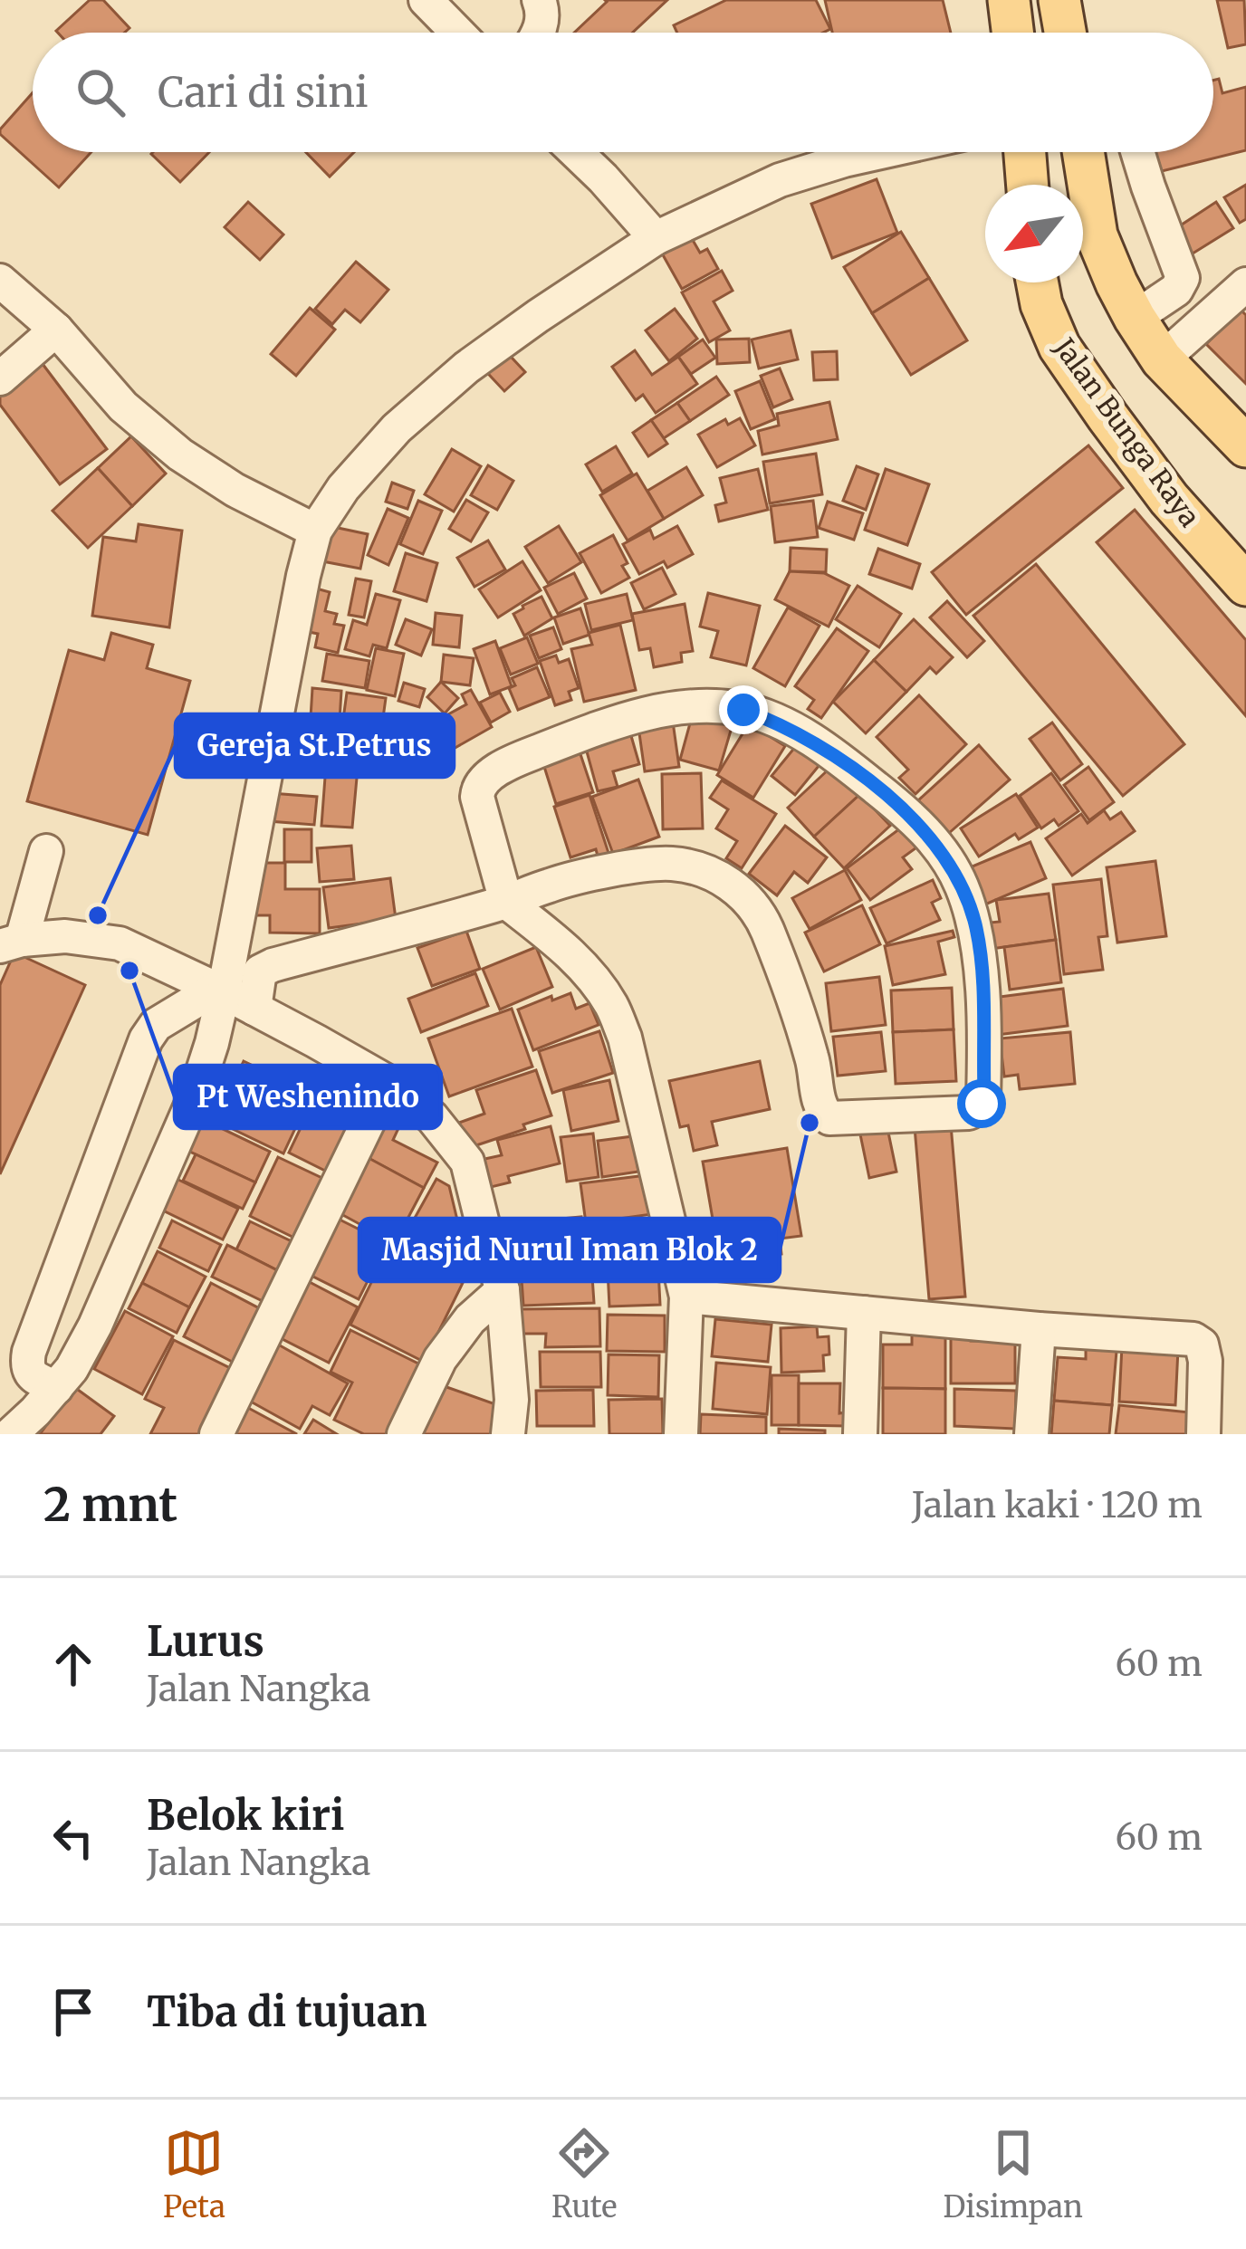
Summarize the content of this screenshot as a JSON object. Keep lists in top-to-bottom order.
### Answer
{
  "streets": {
    "main road": ["Jalan Bunga Raya"]
  },
  "places": ["Gereja St.Petrus", "Pt Weshenindo", "Masjid Nurul Iman Blok 2"],
  "north": "bottom left",
  "page": {
    "search": "Cari di sini",
    "heading": ["2 mnt", "Jalan kaki · 120 m"],
    "list": [
      ["Lurus", "Jalan Nangka", "60 m"],
      ["Belok kiri", "Jalan Nangka", "60 m"],
      "Tiba di tujuan"
    ],
    "nav": ["Peta", "Rute", "Disimpan"]
  }
}
